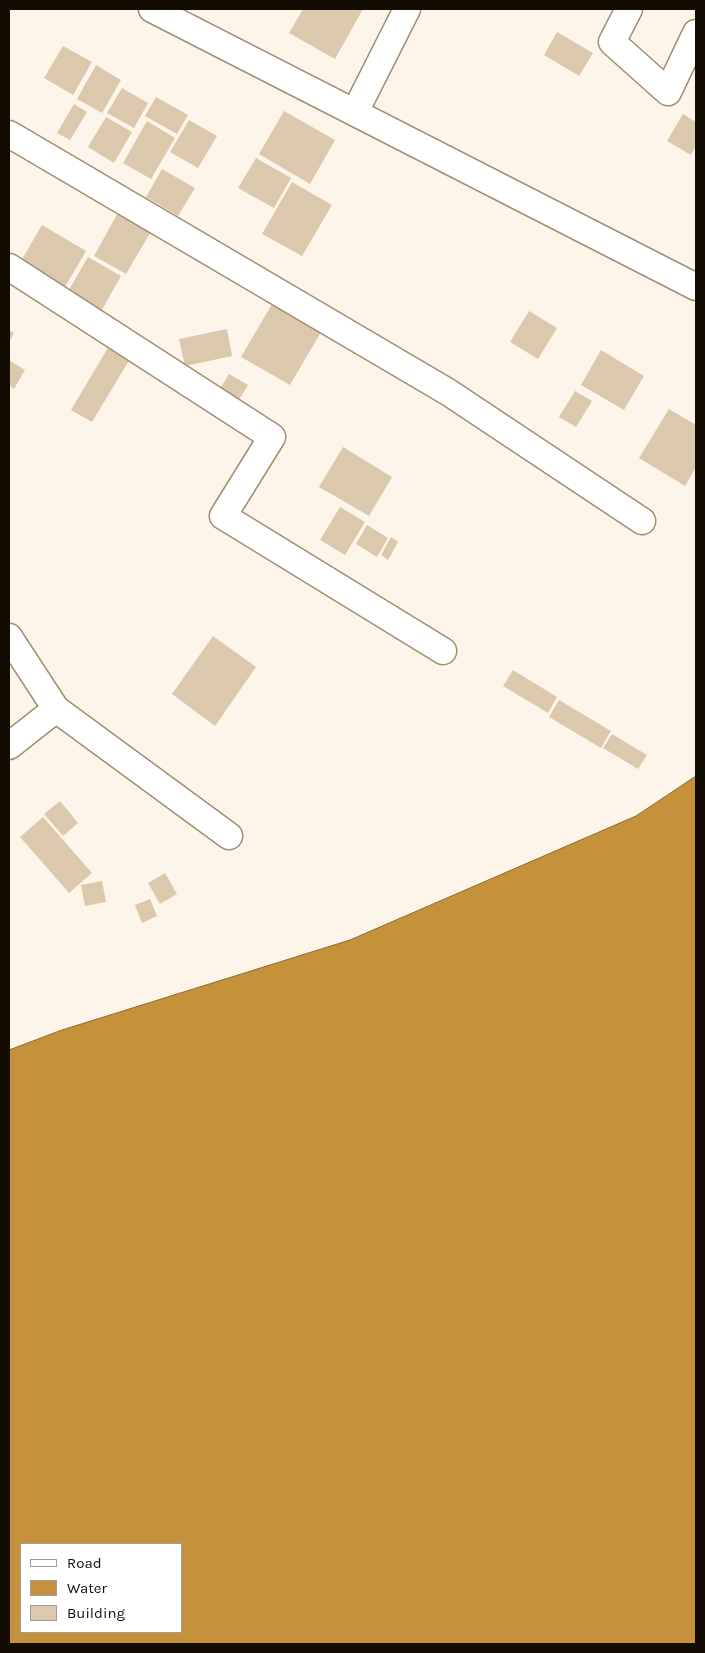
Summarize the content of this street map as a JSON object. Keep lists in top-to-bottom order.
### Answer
{
  "legend": ["Road", "Water", "Building"]
}
